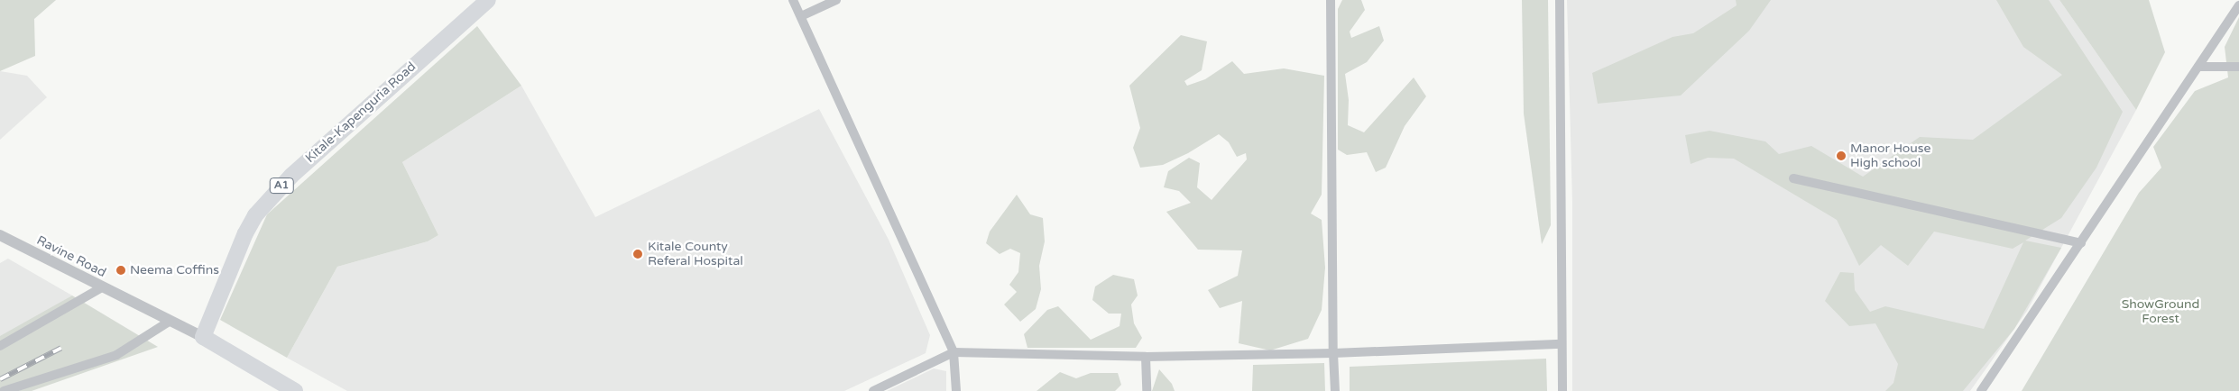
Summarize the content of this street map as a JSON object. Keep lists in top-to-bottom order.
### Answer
{
  "streets": {
    "highway": ["Kitale-Kapenguria Road", "A1"],
    "street": ["Ravine Road"]
  },
  "crossings": [
    ["Kitale-Kapenguria Road", "Ravine Road"]
  ],
  "parks": ["ShowGround Forest"],
  "places": ["Manor House High school", "Kitale County Referal Hospital", "Neema Coffins"]
}
